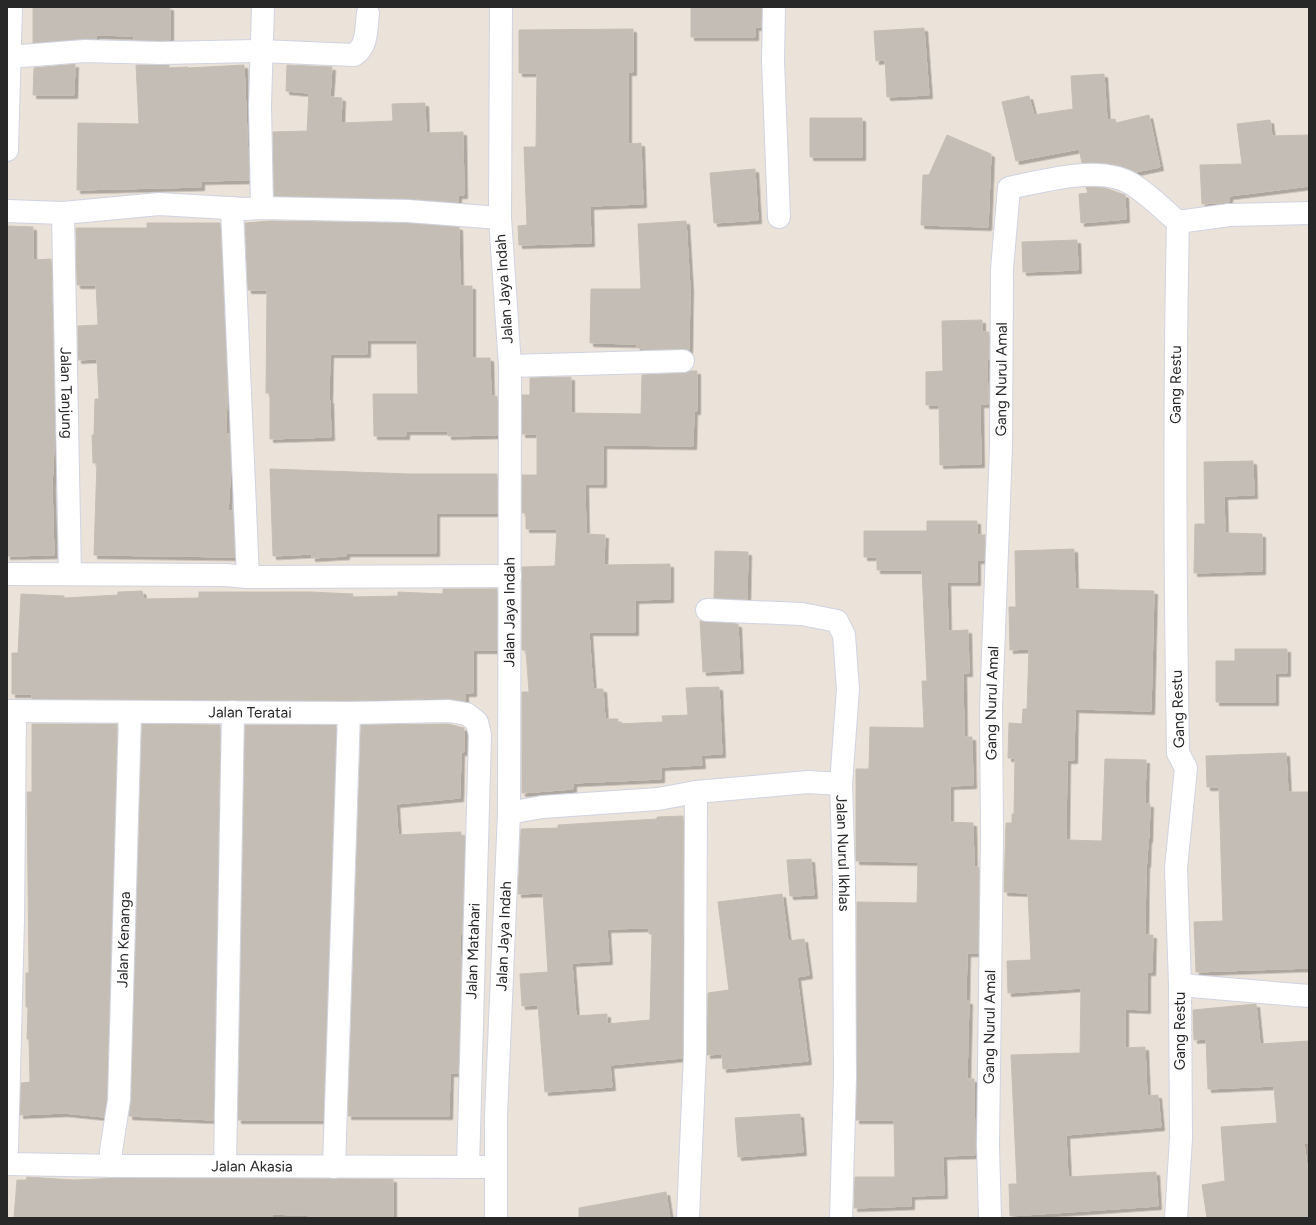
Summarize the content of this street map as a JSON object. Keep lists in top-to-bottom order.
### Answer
{
  "streets": {
    "street": [
      "Jalan Jaya Indah",
      "Gang Nurul Amal",
      "Gang Restu",
      "Jalan Tanjung",
      "Jalan Teratai",
      "Jalan Nurul Ikhlas",
      "Jalan Kenanga",
      "Jalan Matahari",
      "Jalan Akasia"
    ]
  },
  "crossings": [
    ["Jalan Jaya Indah", "Jalan Akasia"],
    ["Gang Nurul Amal", "Gang Restu"],
    ["Jalan Teratai", "Jalan Kenanga"],
    ["Jalan Teratai", "Jalan Matahari"],
    ["Jalan Kenanga", "Jalan Akasia"],
    ["Jalan Matahari", "Jalan Akasia"]
  ]
}
